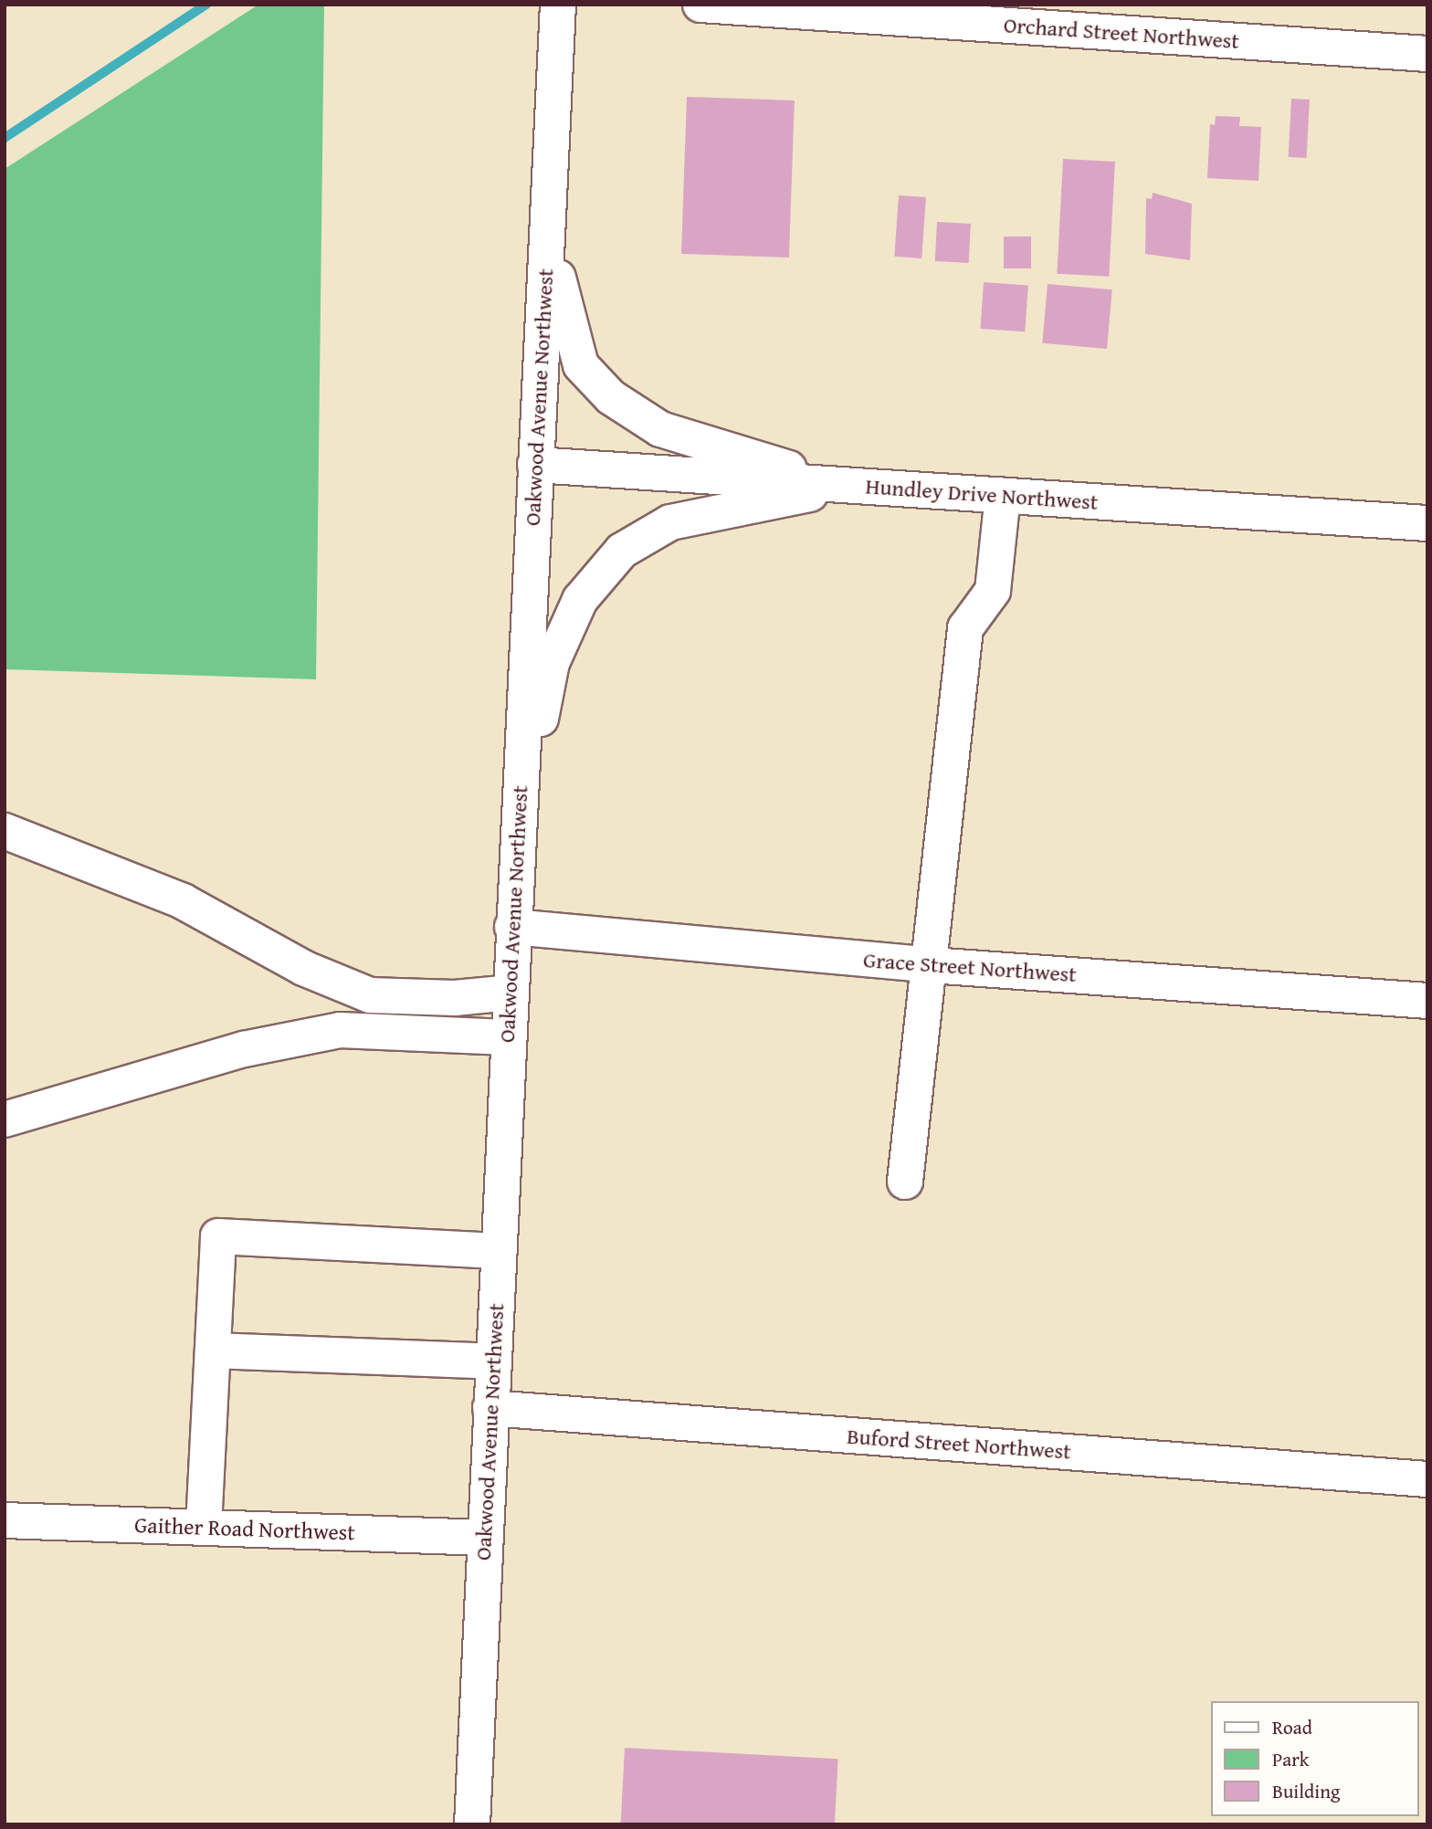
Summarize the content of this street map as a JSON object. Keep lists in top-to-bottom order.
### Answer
{
  "streets": {
    "street": [
      "Orchard Street Northwest",
      "Oakwood Avenue Northwest",
      "Hundley Drive Northwest",
      "Grace Street Northwest",
      "Buford Street Northwest",
      "Gaither Road Northwest"
    ]
  },
  "crossings": [
    ["Oakwood Avenue Northwest", "Hundley Drive Northwest"],
    ["Oakwood Avenue Northwest", "Grace Street Northwest"],
    ["Oakwood Avenue Northwest", "Buford Street Northwest"],
    ["Oakwood Avenue Northwest", "Gaither Road Northwest"]
  ],
  "legend": ["Road", "Park", "Building"]
}
